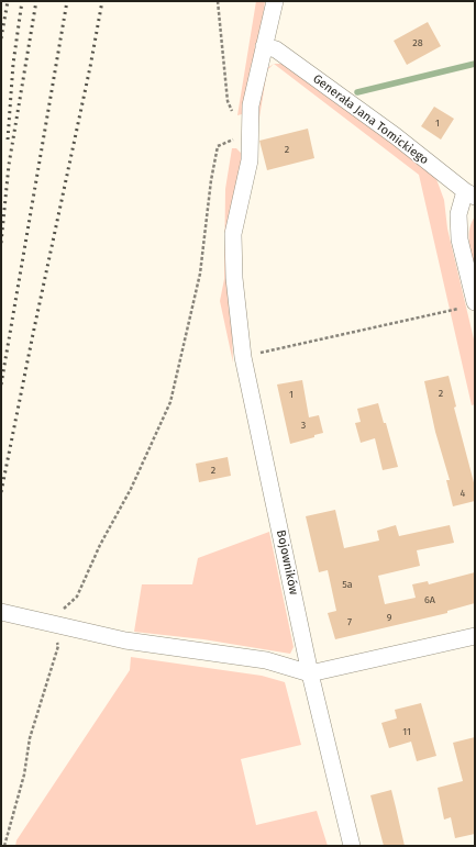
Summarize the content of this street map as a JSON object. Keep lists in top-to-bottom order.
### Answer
{
  "streets": {
    "street": ["Generała Jana Tomickiego", "Bojowników"]
  },
  "crossings": [
    ["Generała Jana Tomickiego", "Bojowników"]
  ],
  "house_numbers": [
    "28",
    "1",
    "2",
    "2",
    "1",
    "3",
    "2",
    "4",
    "5a",
    "6A",
    "9",
    "7",
    "11"
  ]
}
